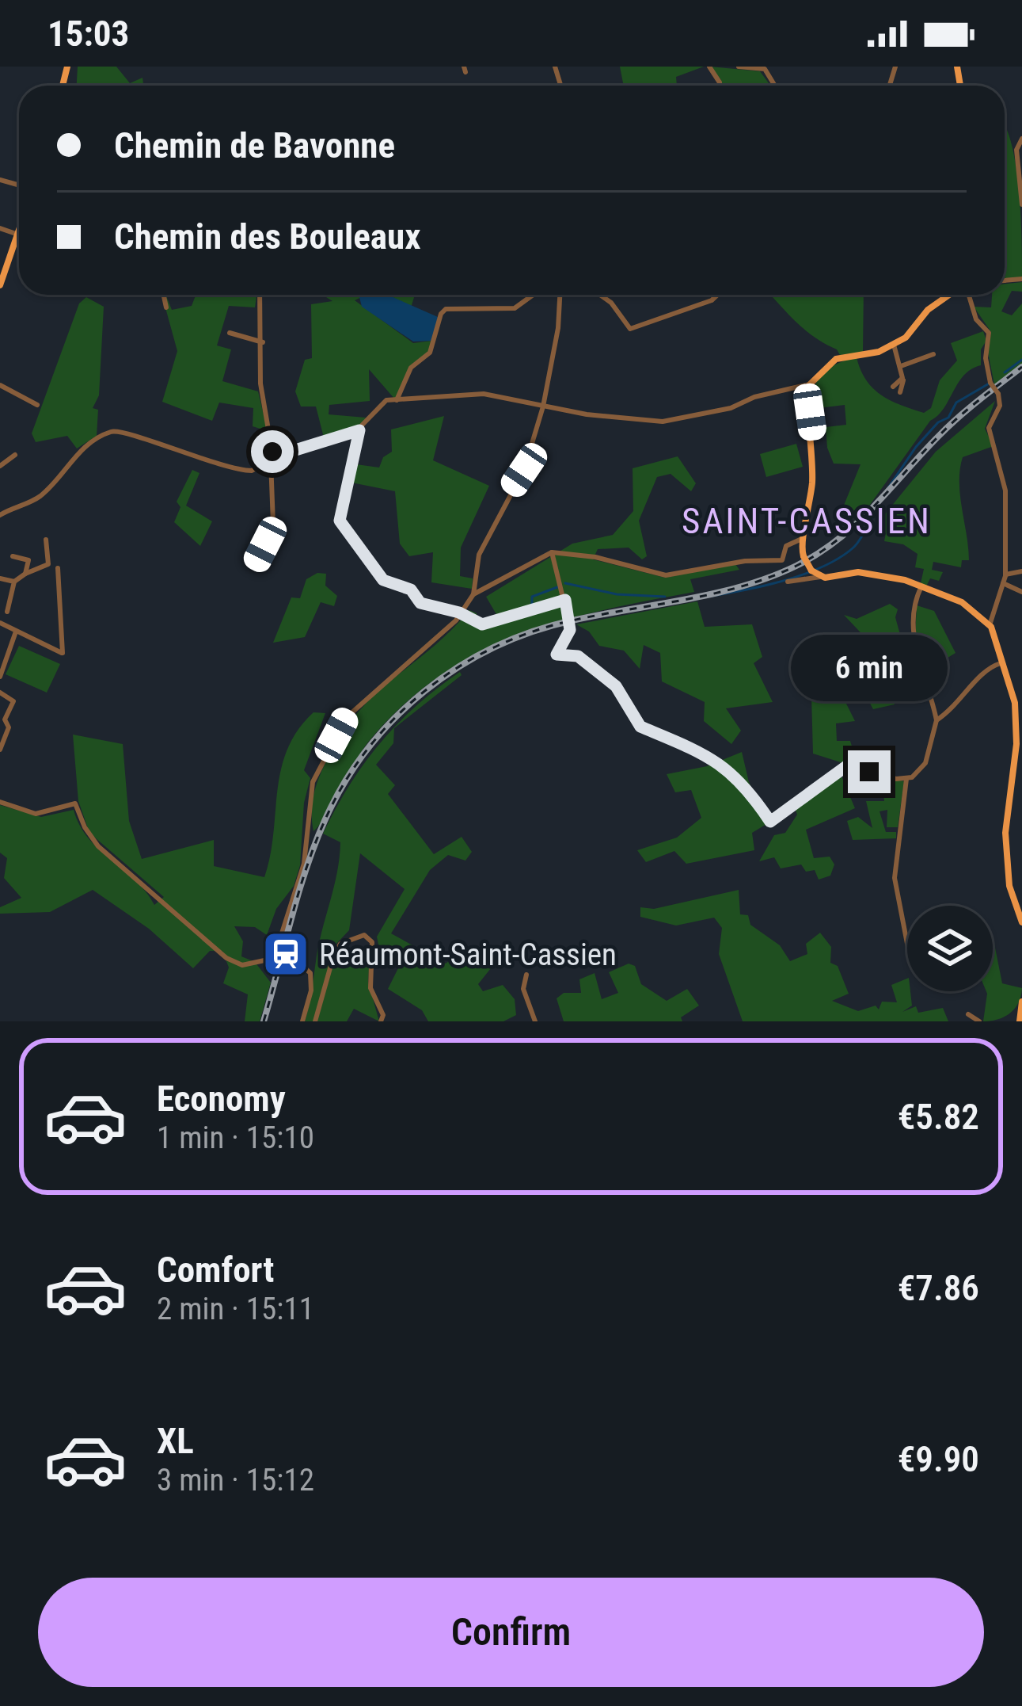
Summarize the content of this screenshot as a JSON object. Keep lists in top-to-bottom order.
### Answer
{
  "districts": ["SAINT-CASSIEN"],
  "places": {
    "station": ["Réaumont-Saint-Cassien"]
  },
  "page": {
    "status": "15:03",
    "banner": ["Chemin de Bavonne", "Chemin des Bouleaux"],
    "bubble": "6 min",
    "list": [
      {
        "name": "Economy",
        "note": "1 min · 15:10",
        "value": "€5.82"
      },
      {
        "name": "Comfort",
        "note": "2 min · 15:11",
        "value": "€7.86"
      },
      {
        "name": "XL",
        "note": "3 min · 15:12",
        "value": "€9.90"
      }
    ],
    "buttons": "Confirm"
  }
}
